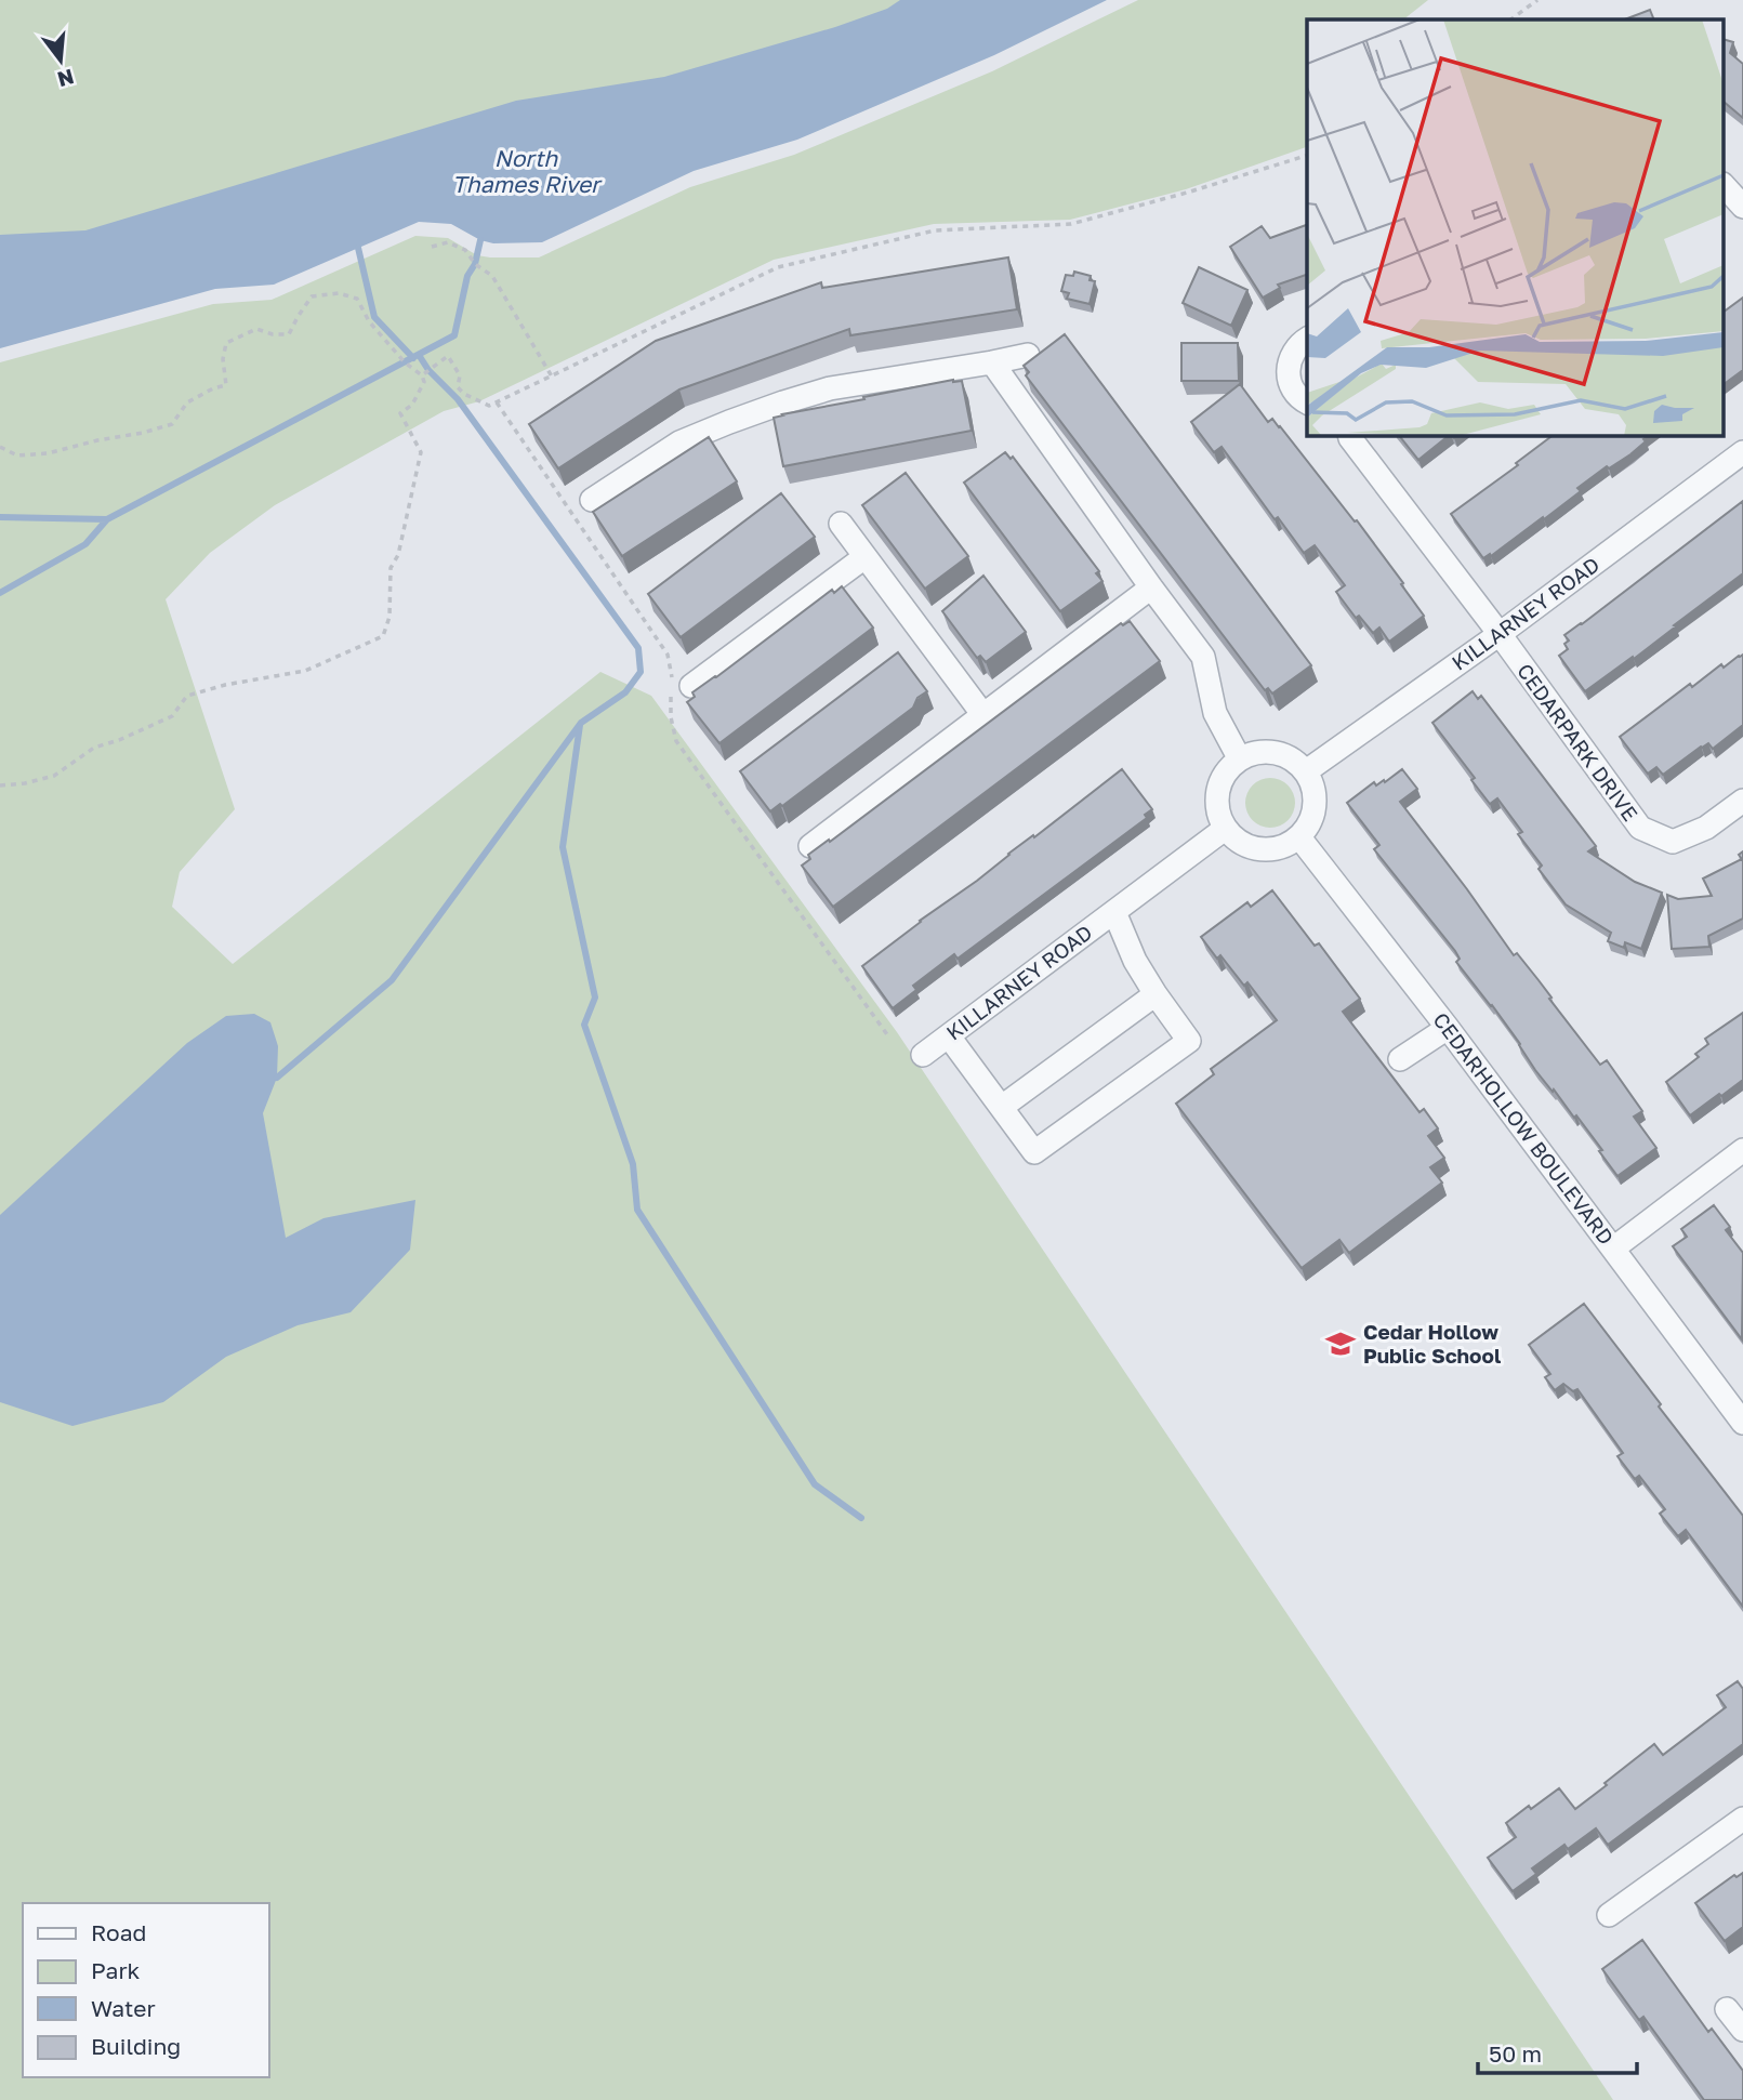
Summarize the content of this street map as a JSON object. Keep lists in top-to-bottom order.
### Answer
{
  "streets": {
    "street": ["KILLARNEY ROAD", "CEDARPARK DRIVE", "CEDARHOLLOW BOULEVARD"]
  },
  "crossings": [
    ["KILLARNEY ROAD", "CEDARPARK DRIVE"],
    ["KILLARNEY ROAD", "CEDARHOLLOW BOULEVARD"]
  ],
  "water": ["North Thames River"],
  "places": {
    "school or university": ["Cedar Hollow Public School"]
  },
  "legend": [
    "Road",
    "Park",
    "Water",
    "Building"
  ],
  "scale_bar": "50 m",
  "north": "bottom"
}
